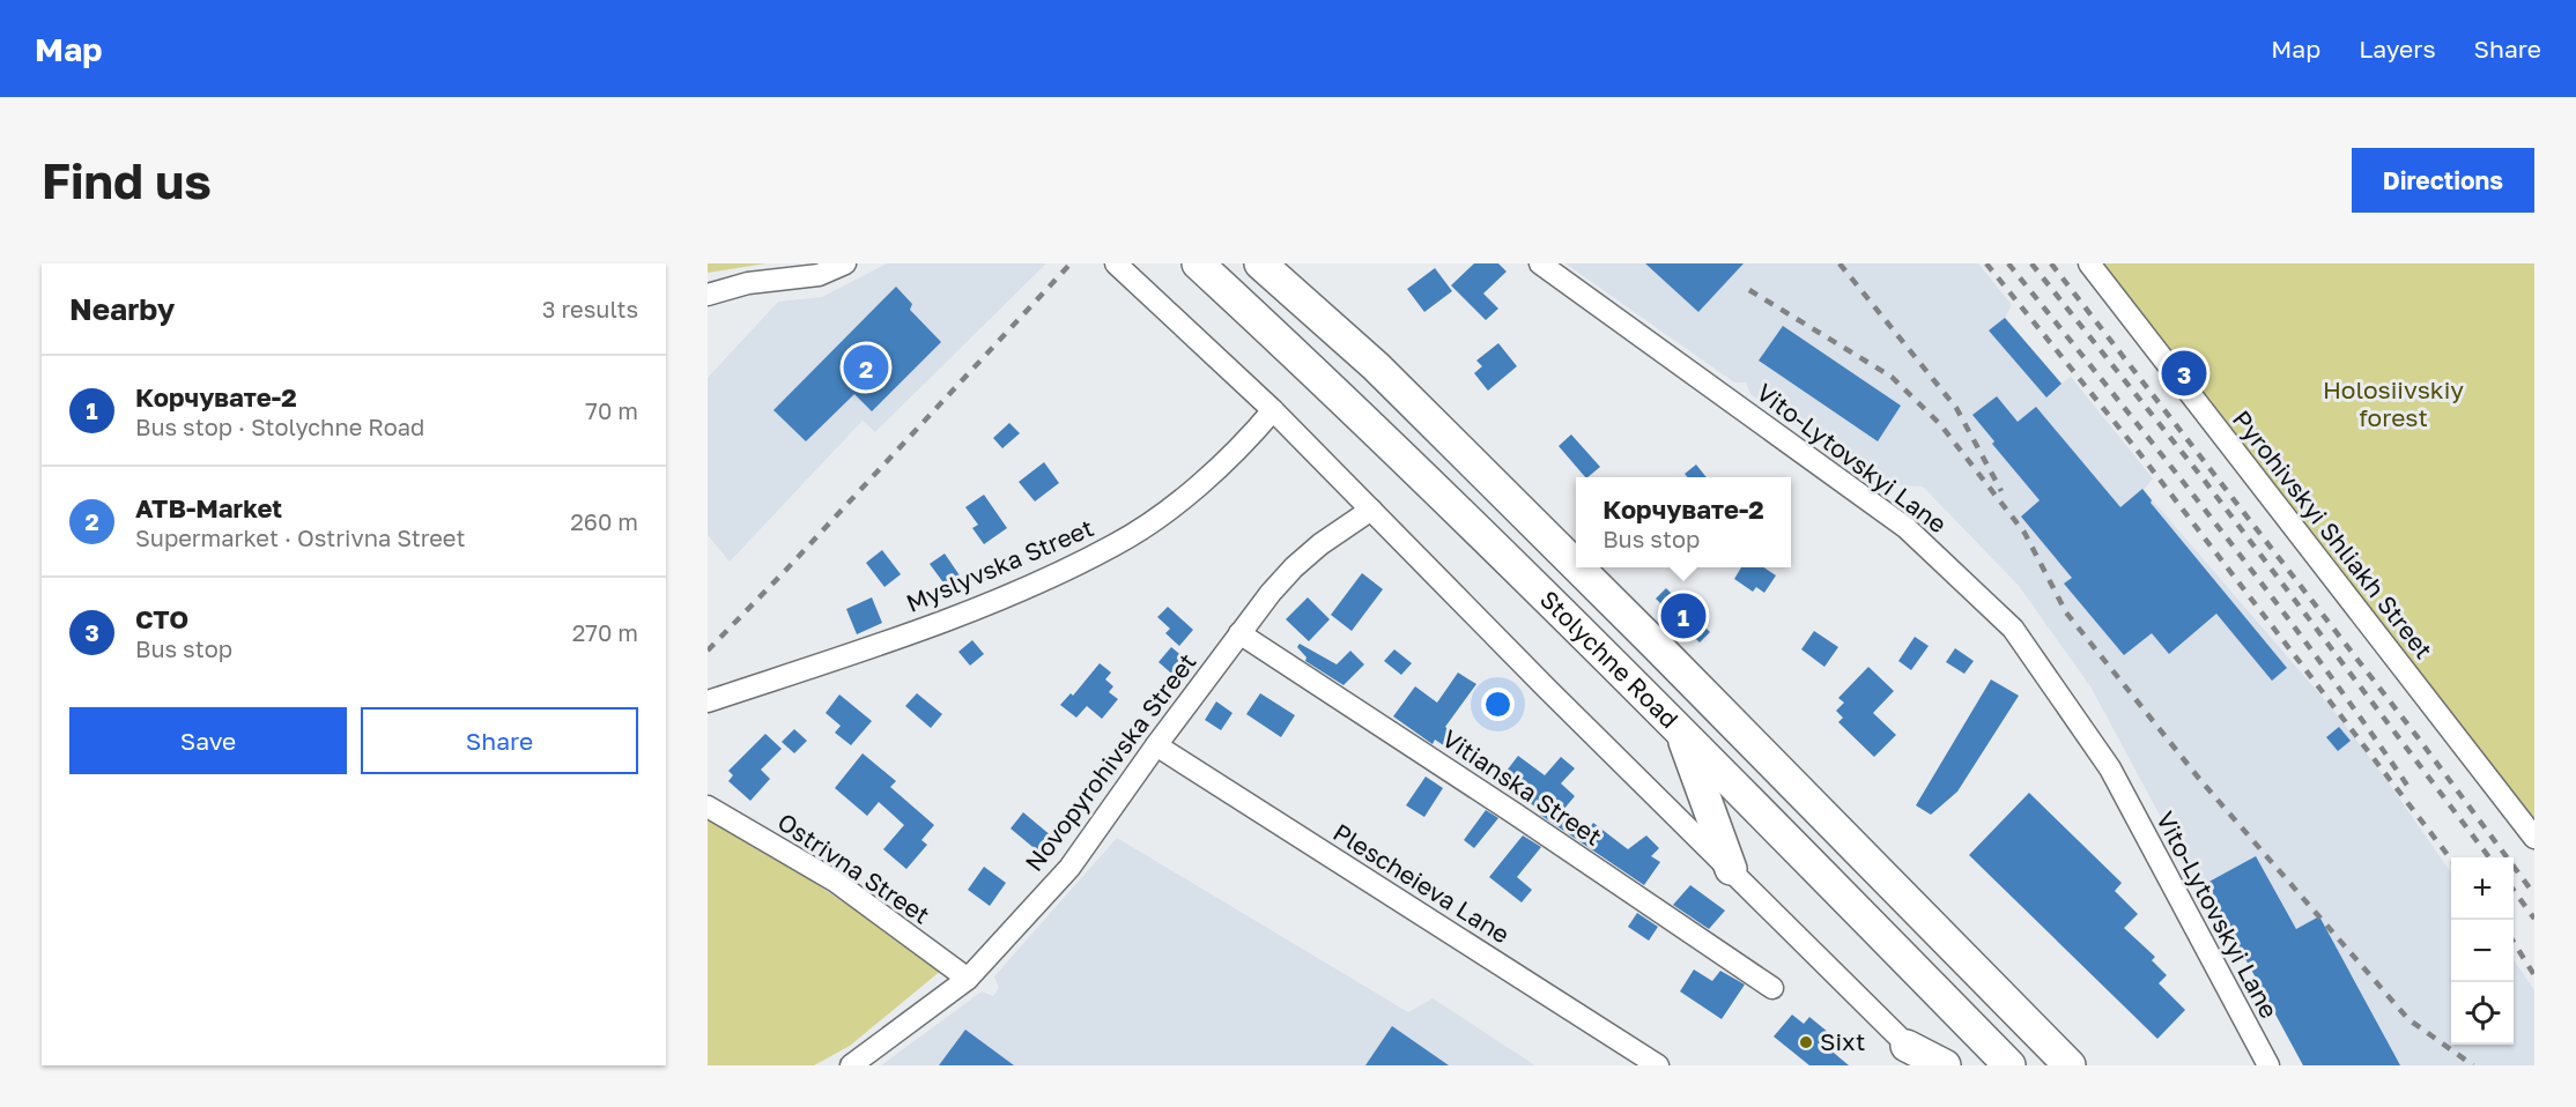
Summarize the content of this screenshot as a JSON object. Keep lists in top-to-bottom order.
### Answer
{
  "streets": {
    "highway": ["Stolychne Road"],
    "street": [
      "Vito-Lytovskyi Lane",
      "Pyrohivskyi Shliakh Street",
      "Myslyvska Street",
      "Novopyrohivska Street",
      "Vitianska Street",
      "Ostrivna Street",
      "Plescheieva Lane"
    ]
  },
  "crossings": [
    ["Novopyrohivska Street", "Vitianska Street"],
    ["Novopyrohivska Street", "Ostrivna Street"],
    ["Novopyrohivska Street", "Plescheieva Lane"]
  ],
  "parks": ["Holosiivskiy forest"],
  "places": ["Sixt"],
  "page": {
    "header": "Map",
    "nav": ["Map", "Layers", "Share"],
    "buttons": [
      "Directions",
      ["Save", "Share"]
    ],
    "title": "Find us",
    "heading": ["Nearby", "3 results"],
    "pins": ["2", "3", "1"],
    "list": [
      {
        "mark": "1",
        "name": "Корчувате-2",
        "note": "Bus stop · Stolychne Road",
        "value": "70 m"
      },
      {
        "mark": "2",
        "name": "ATB-Market",
        "note": "Supermarket · Ostrivna Street",
        "value": "260 m"
      },
      {
        "mark": "3",
        "name": "СТО",
        "note": "Bus stop",
        "value": "270 m"
      }
    ],
    "popup": ["Корчувате-2", "Bus stop"],
    "map_buttons": ["+", "−"]
  }
}
